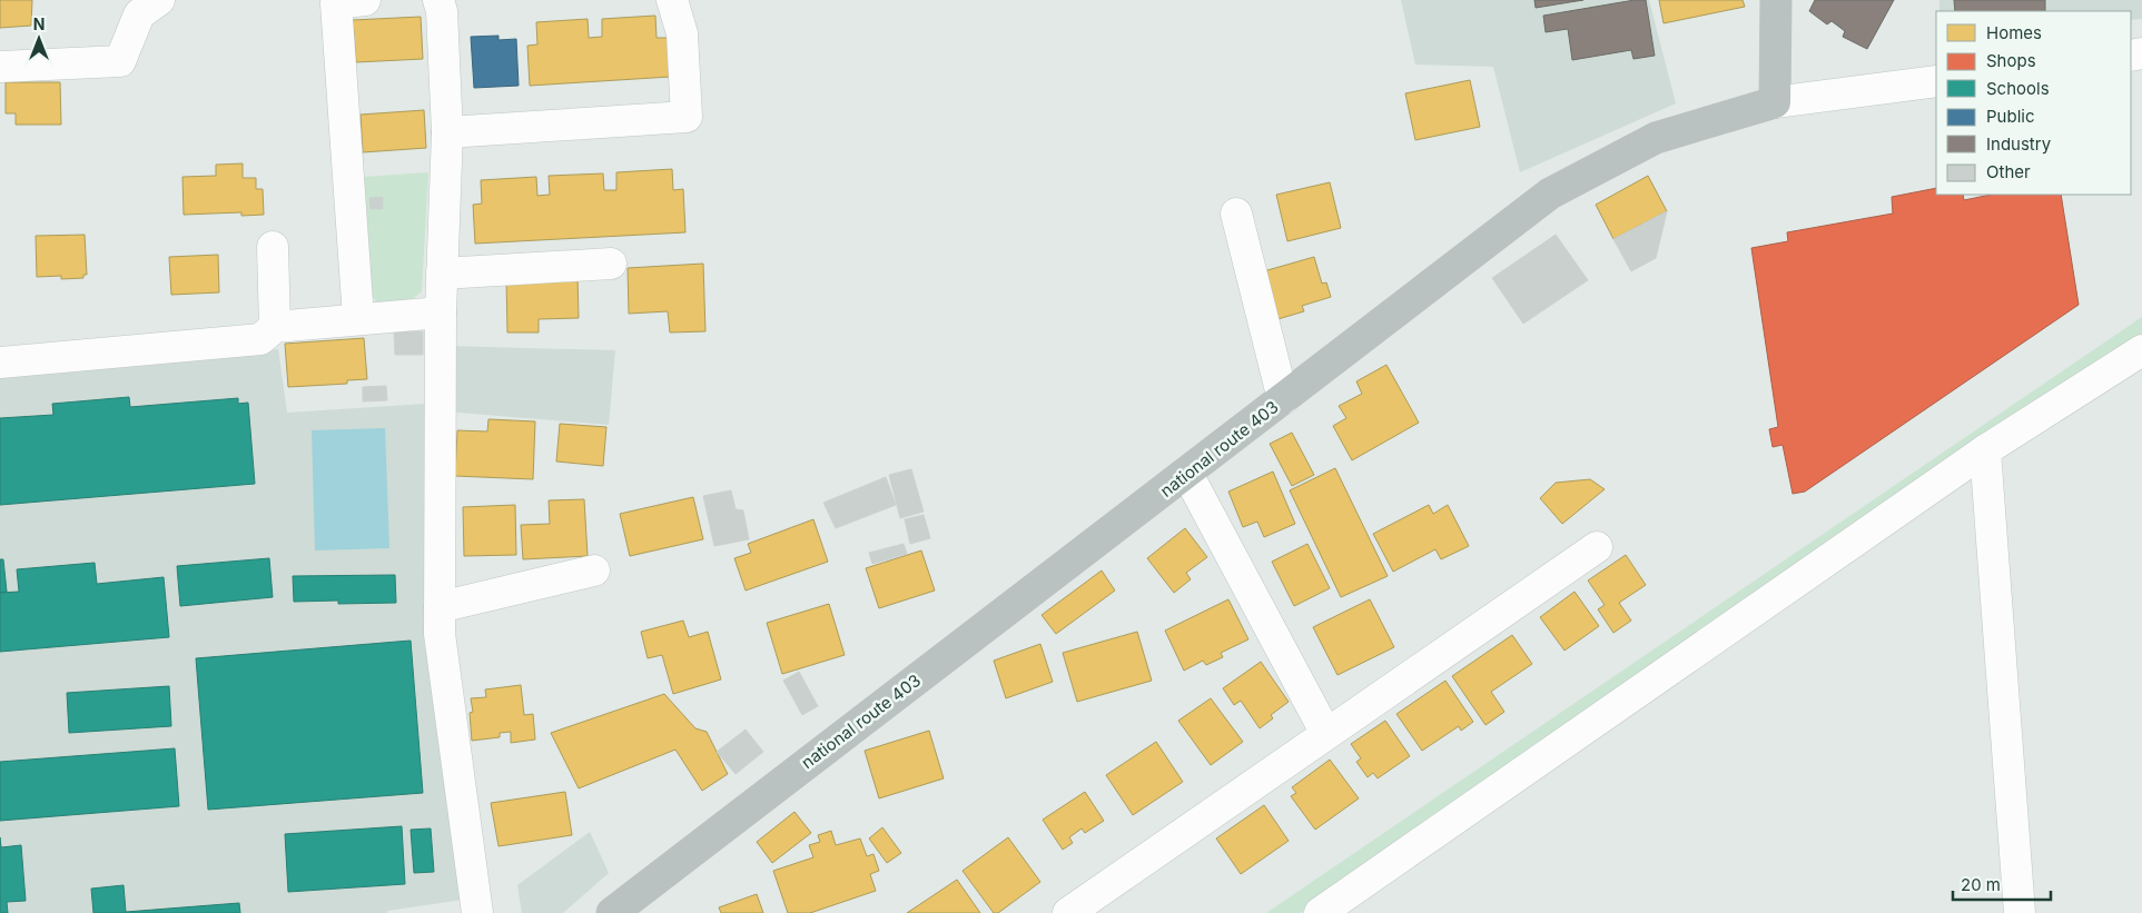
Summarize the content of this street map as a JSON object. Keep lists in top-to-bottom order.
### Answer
{
  "streets": {
    "highway": ["national route 403"]
  },
  "legend": [
    "Homes",
    "Shops",
    "Schools",
    "Public",
    "Industry",
    "Other"
  ],
  "scale_bar": "20 m",
  "north": "top"
}
